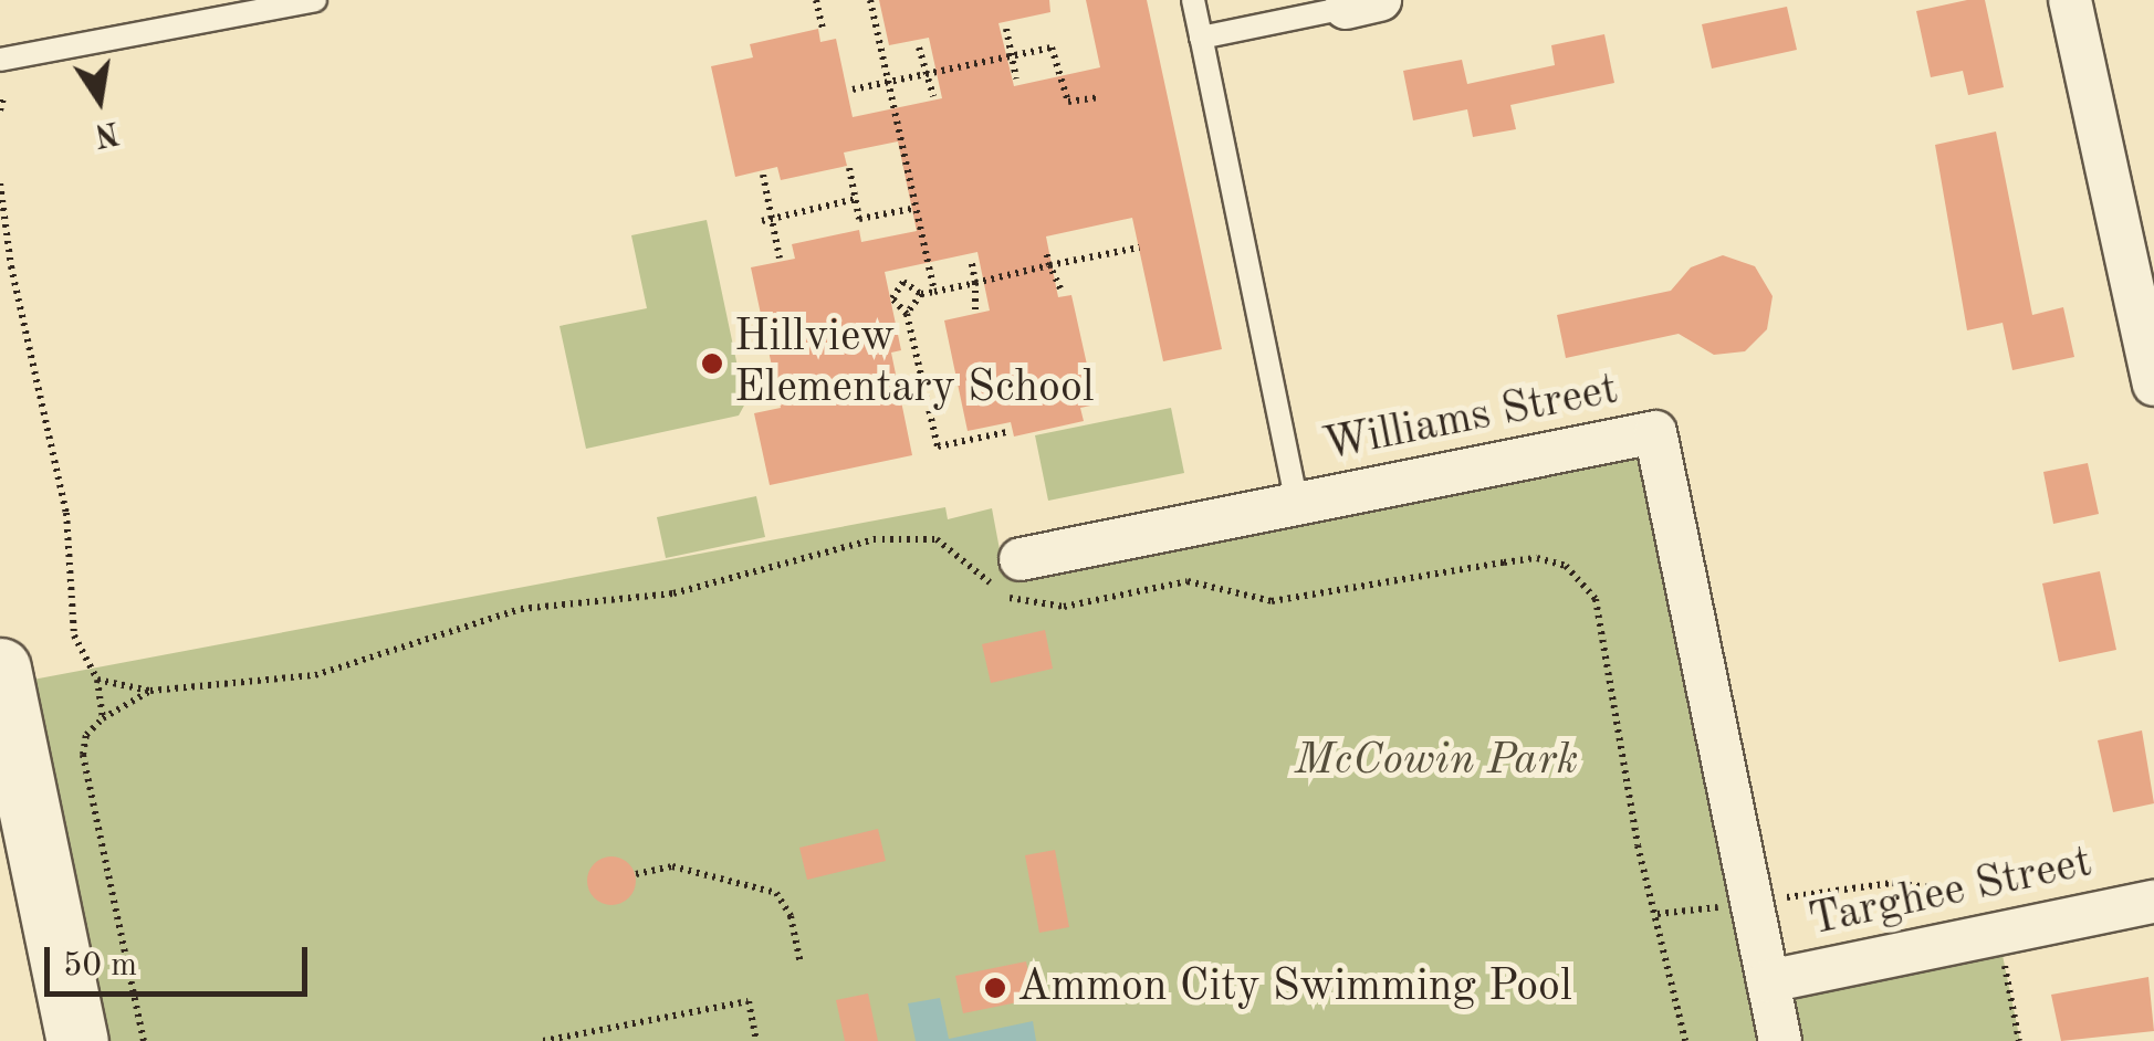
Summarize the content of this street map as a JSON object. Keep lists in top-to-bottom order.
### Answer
{
  "streets": {
    "street": ["Williams Street", "Targhee Street"]
  },
  "crossings": [
    ["Williams Street", "Targhee Street"]
  ],
  "parks": ["McCowin Park"],
  "places": ["Hillview Elementary School", "Ammon City Swimming Pool"],
  "scale_bar": "50 m",
  "north": "bottom"
}
